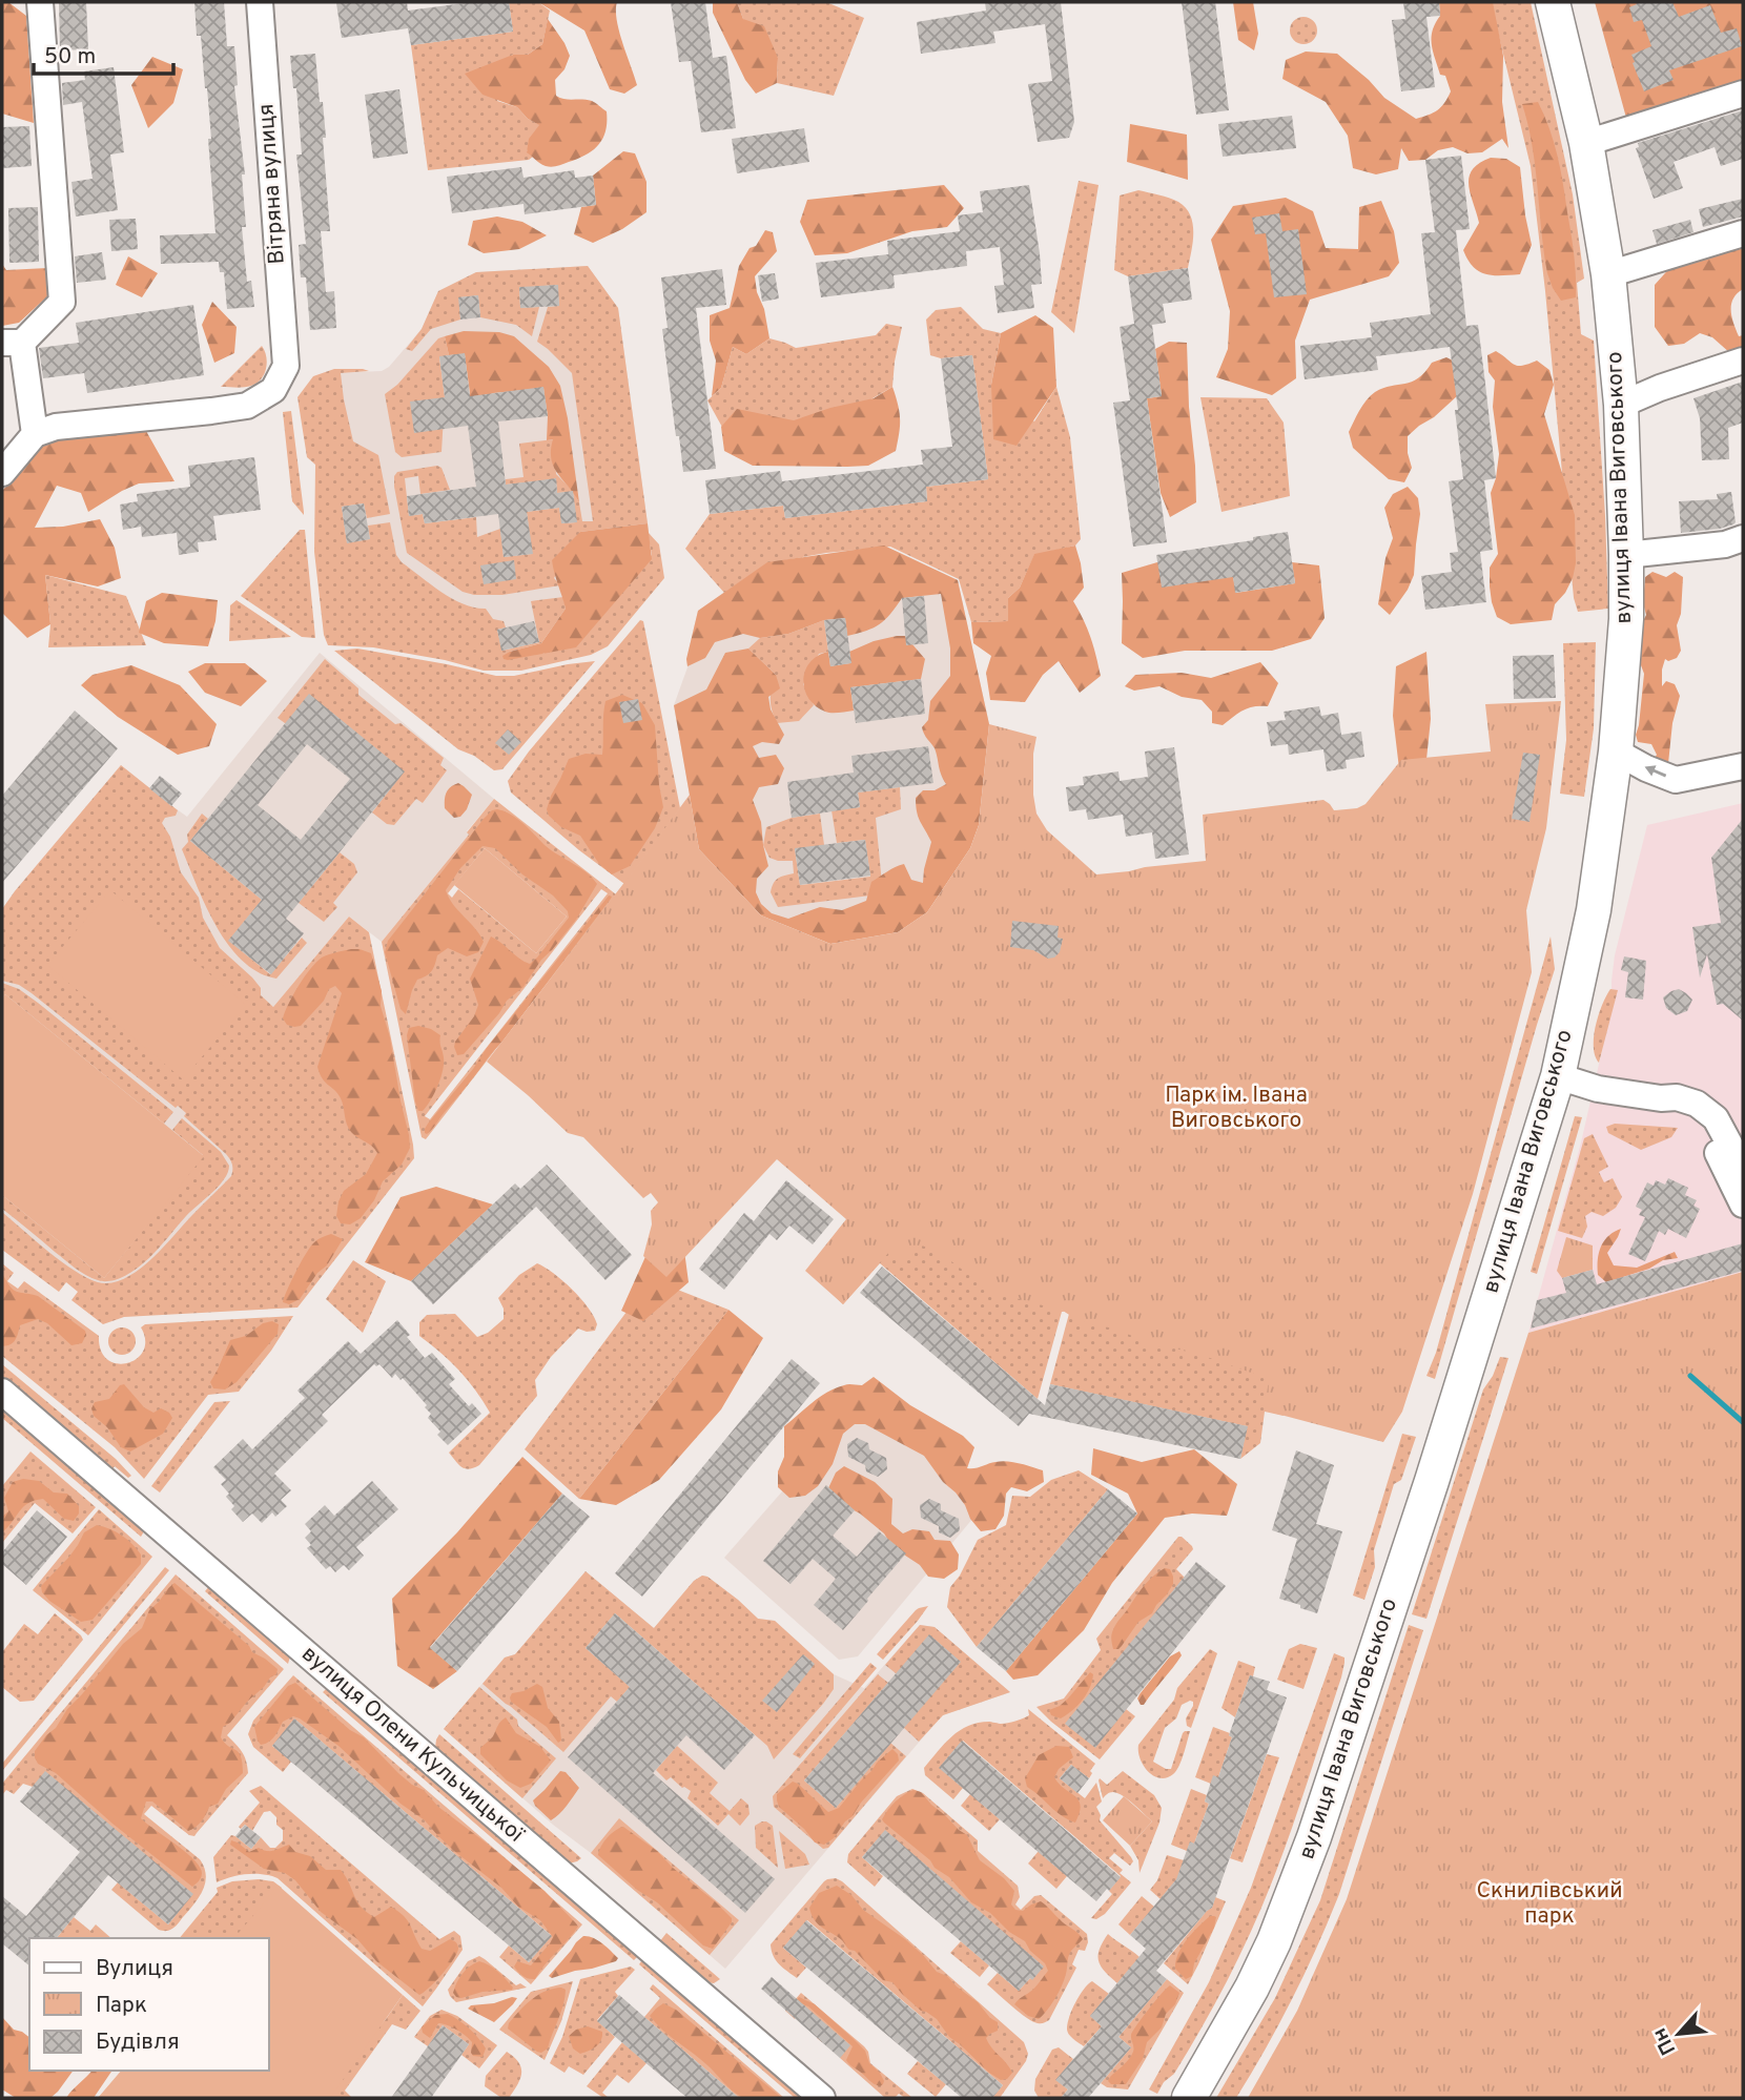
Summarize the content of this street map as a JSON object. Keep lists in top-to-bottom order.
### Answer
{
  "streets": {
    "main road": ["вулиця Івана Виговського"],
    "street": ["Вітряна вулиця", "вулиця Олени Кульчицької"]
  },
  "parks": ["Парк ім. Івана Виговського", "Скнилівський парк"],
  "legend": ["Вулиця", "Парк", "Будівля"],
  "scale_bar": "50 m",
  "north": "bottom left"
}
